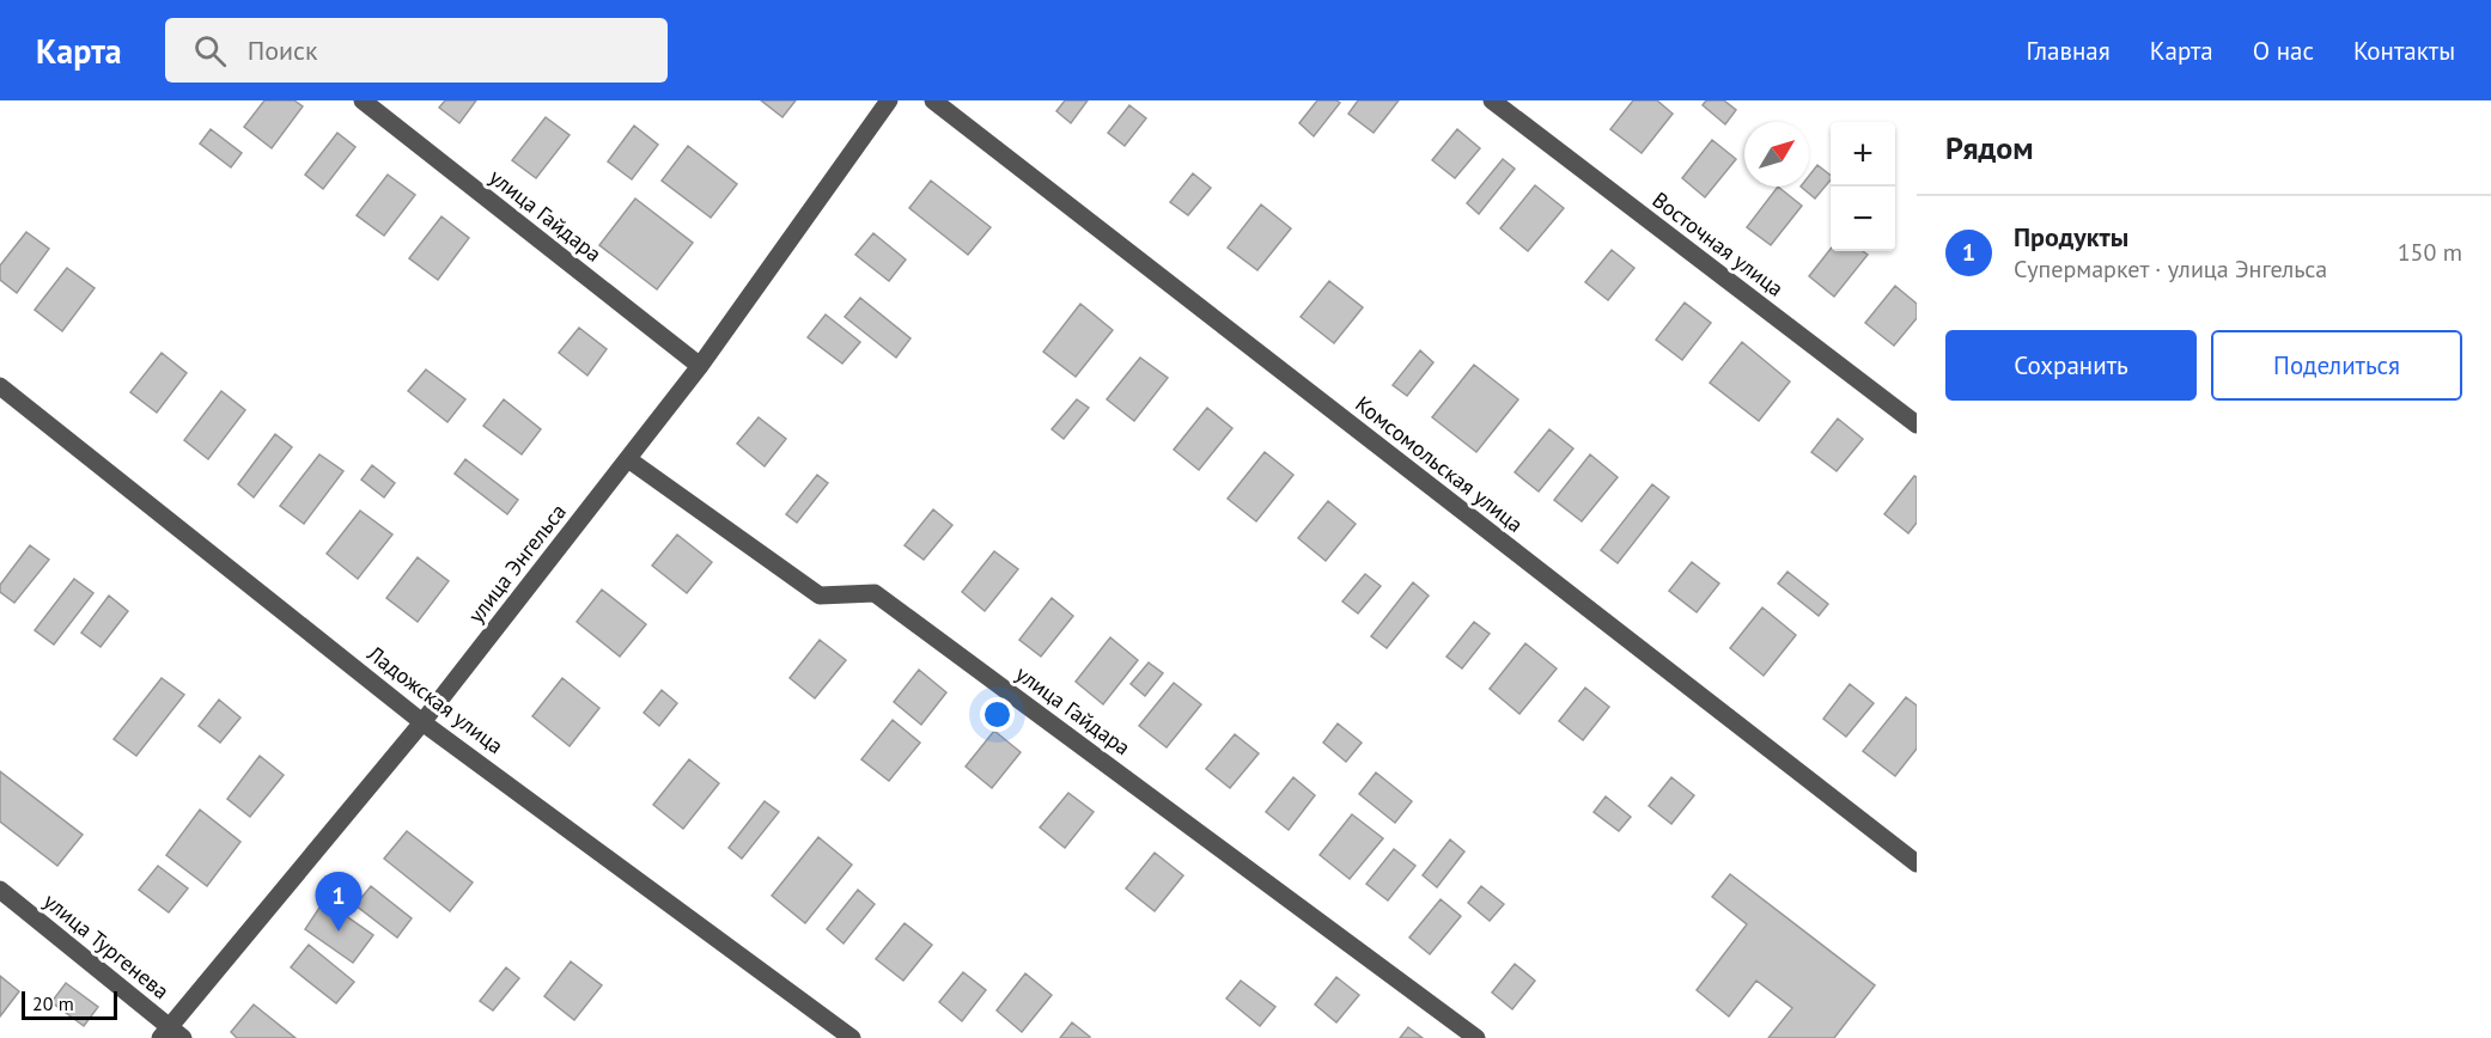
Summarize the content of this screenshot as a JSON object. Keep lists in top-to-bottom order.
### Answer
{
  "streets": {
    "street": [
      "улица Гайдара",
      "Восточная улица",
      "Комсомольская улица",
      "улица Энгельса",
      "Ладожская улица",
      "улица Тургенева"
    ]
  },
  "crossings": [
    ["улица Гайдара", "улица Энгельса"],
    ["улица Энгельса", "Ладожская улица"],
    ["улица Энгельса", "улица Тургенева"]
  ],
  "scale_bar": "20 m",
  "north": "top right",
  "page": {
    "header": "Карта",
    "search": "Поиск",
    "nav": [
      "Главная",
      "Карта",
      "О нас",
      "Контакты"
    ],
    "heading": "Рядом",
    "map_buttons": ["+", "−"],
    "list": [
      {
        "mark": "1",
        "name": "Продукты",
        "note": "Супермаркет · улица Энгельса",
        "value": "150 m"
      }
    ],
    "buttons": ["Сохранить", "Поделиться"],
    "pins": "1",
    "scale": "20 m"
  }
}
